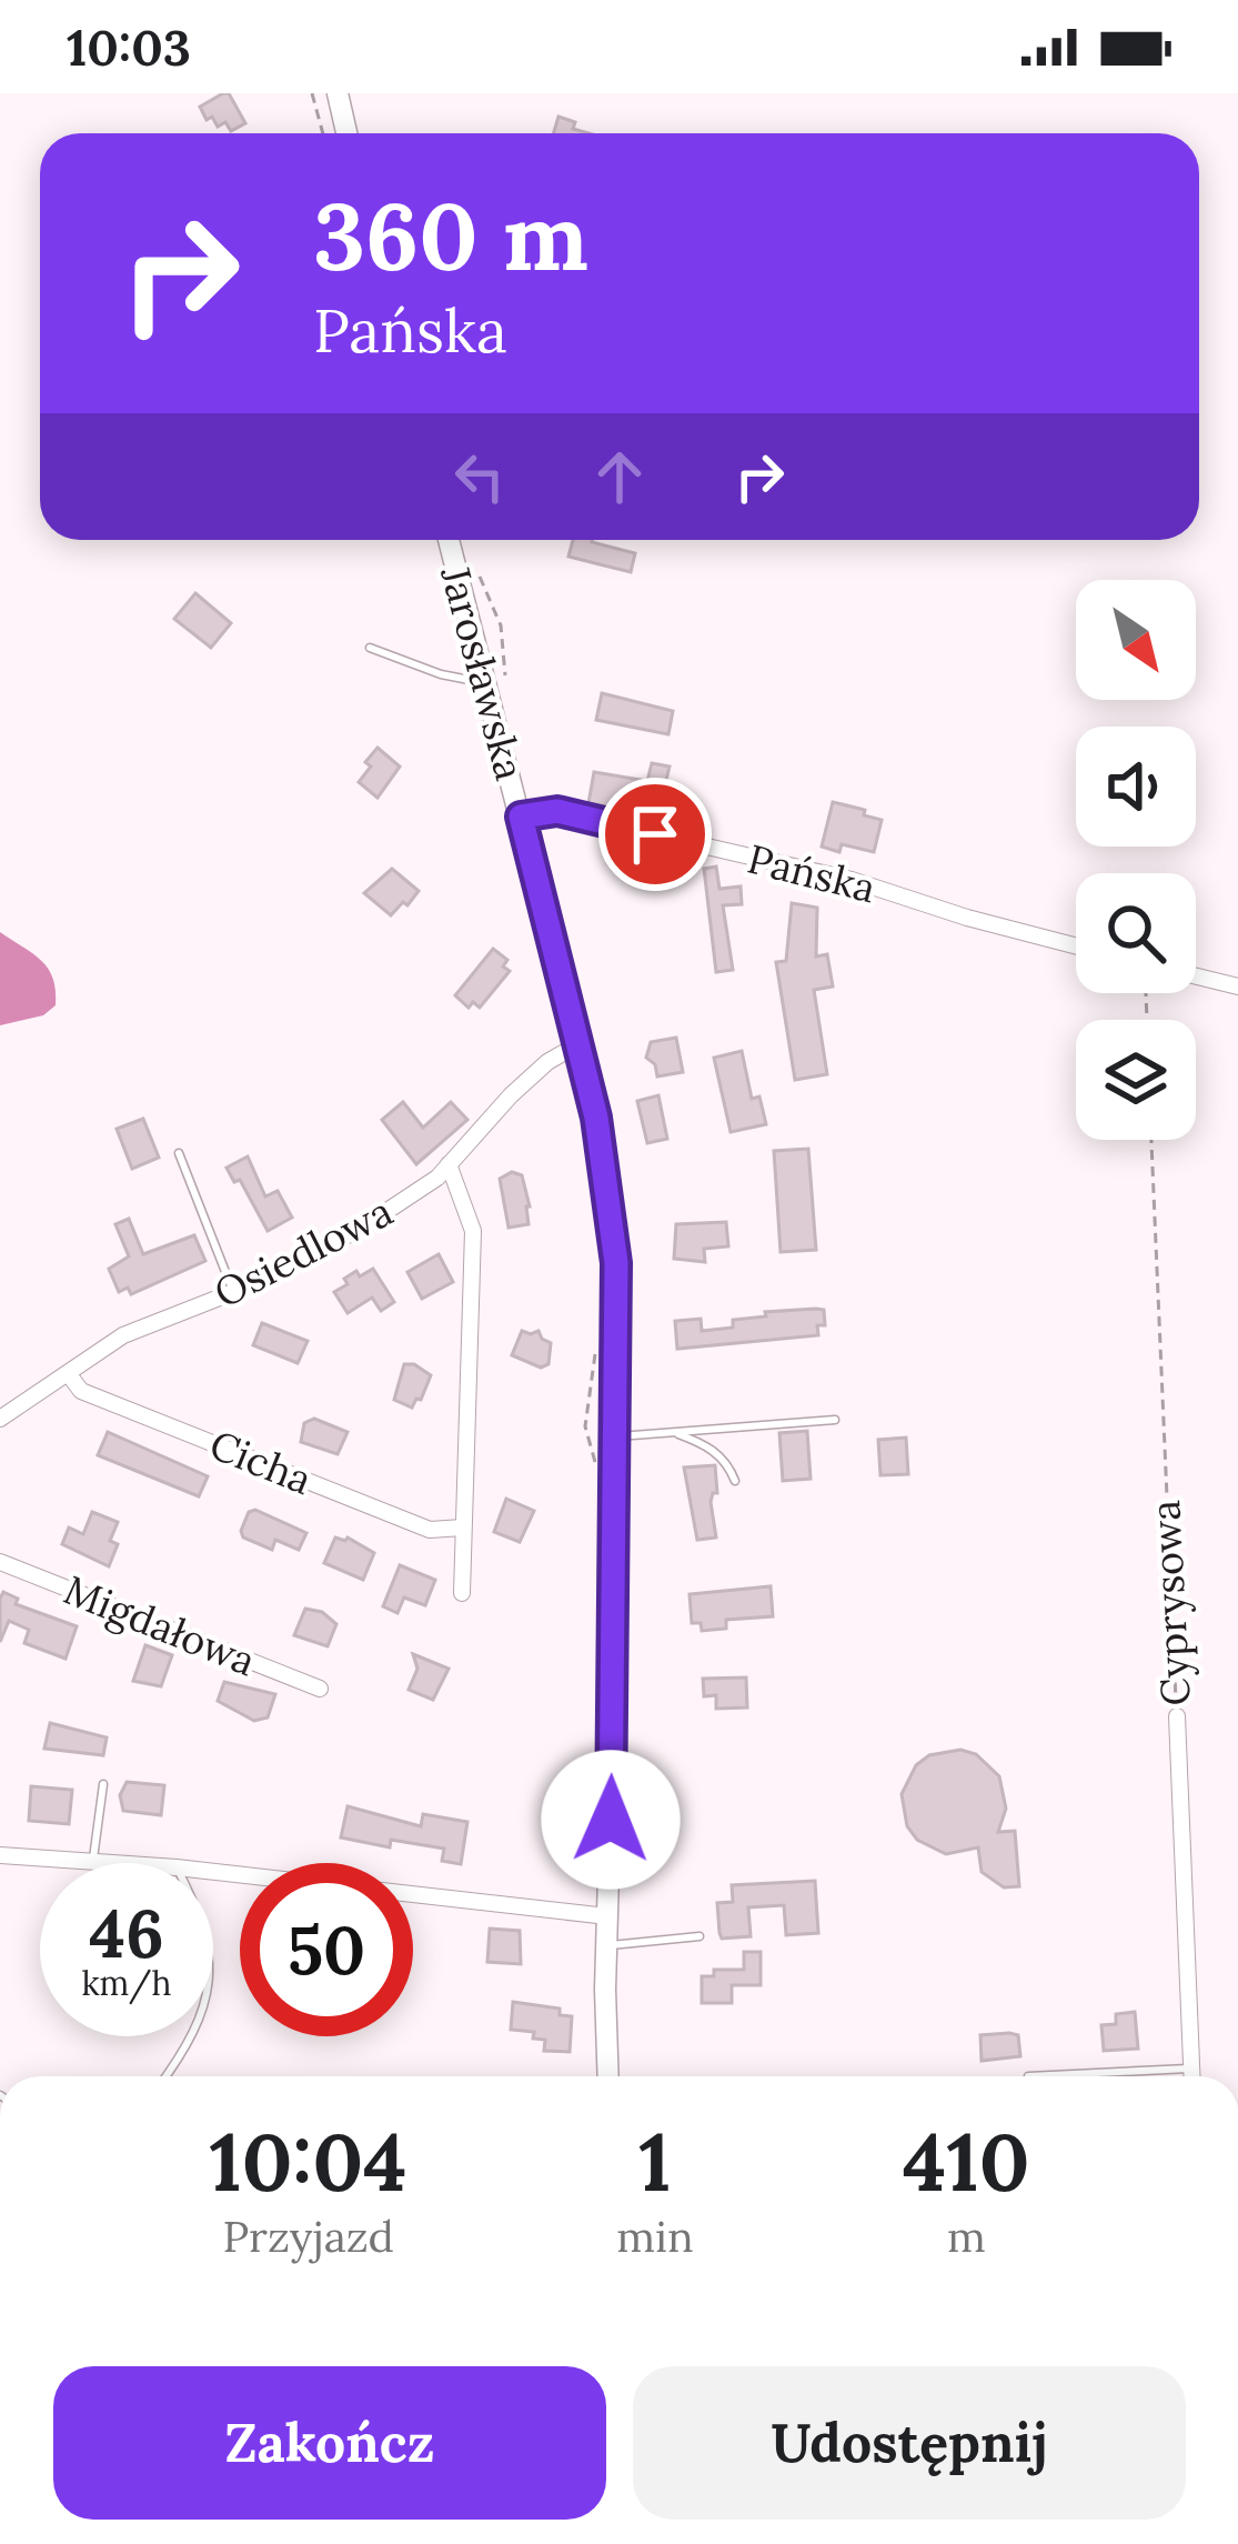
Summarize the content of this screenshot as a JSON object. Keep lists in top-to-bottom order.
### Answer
{
  "streets": {
    "main road": ["Jarosławska"],
    "street": [
      "Pańska",
      "Osiedlowa",
      "Cicha",
      "Cyprysowa",
      "Migdałowa"
    ]
  },
  "crossings": [
    ["Jarosławska", "Pańska"],
    ["Jarosławska", "Osiedlowa"],
    ["Osiedlowa", "Cicha"]
  ],
  "north": "bottom right",
  "page": {
    "status": "10:03",
    "turn": ["360 m", "Pańska"],
    "speed": "46 km/h",
    "limit": "50",
    "eta": [
      "10:04",
      "Przyjazd",
      "1",
      "min",
      "410",
      "m"
    ],
    "buttons": ["Zakończ", "Udostępnij"]
  }
}
